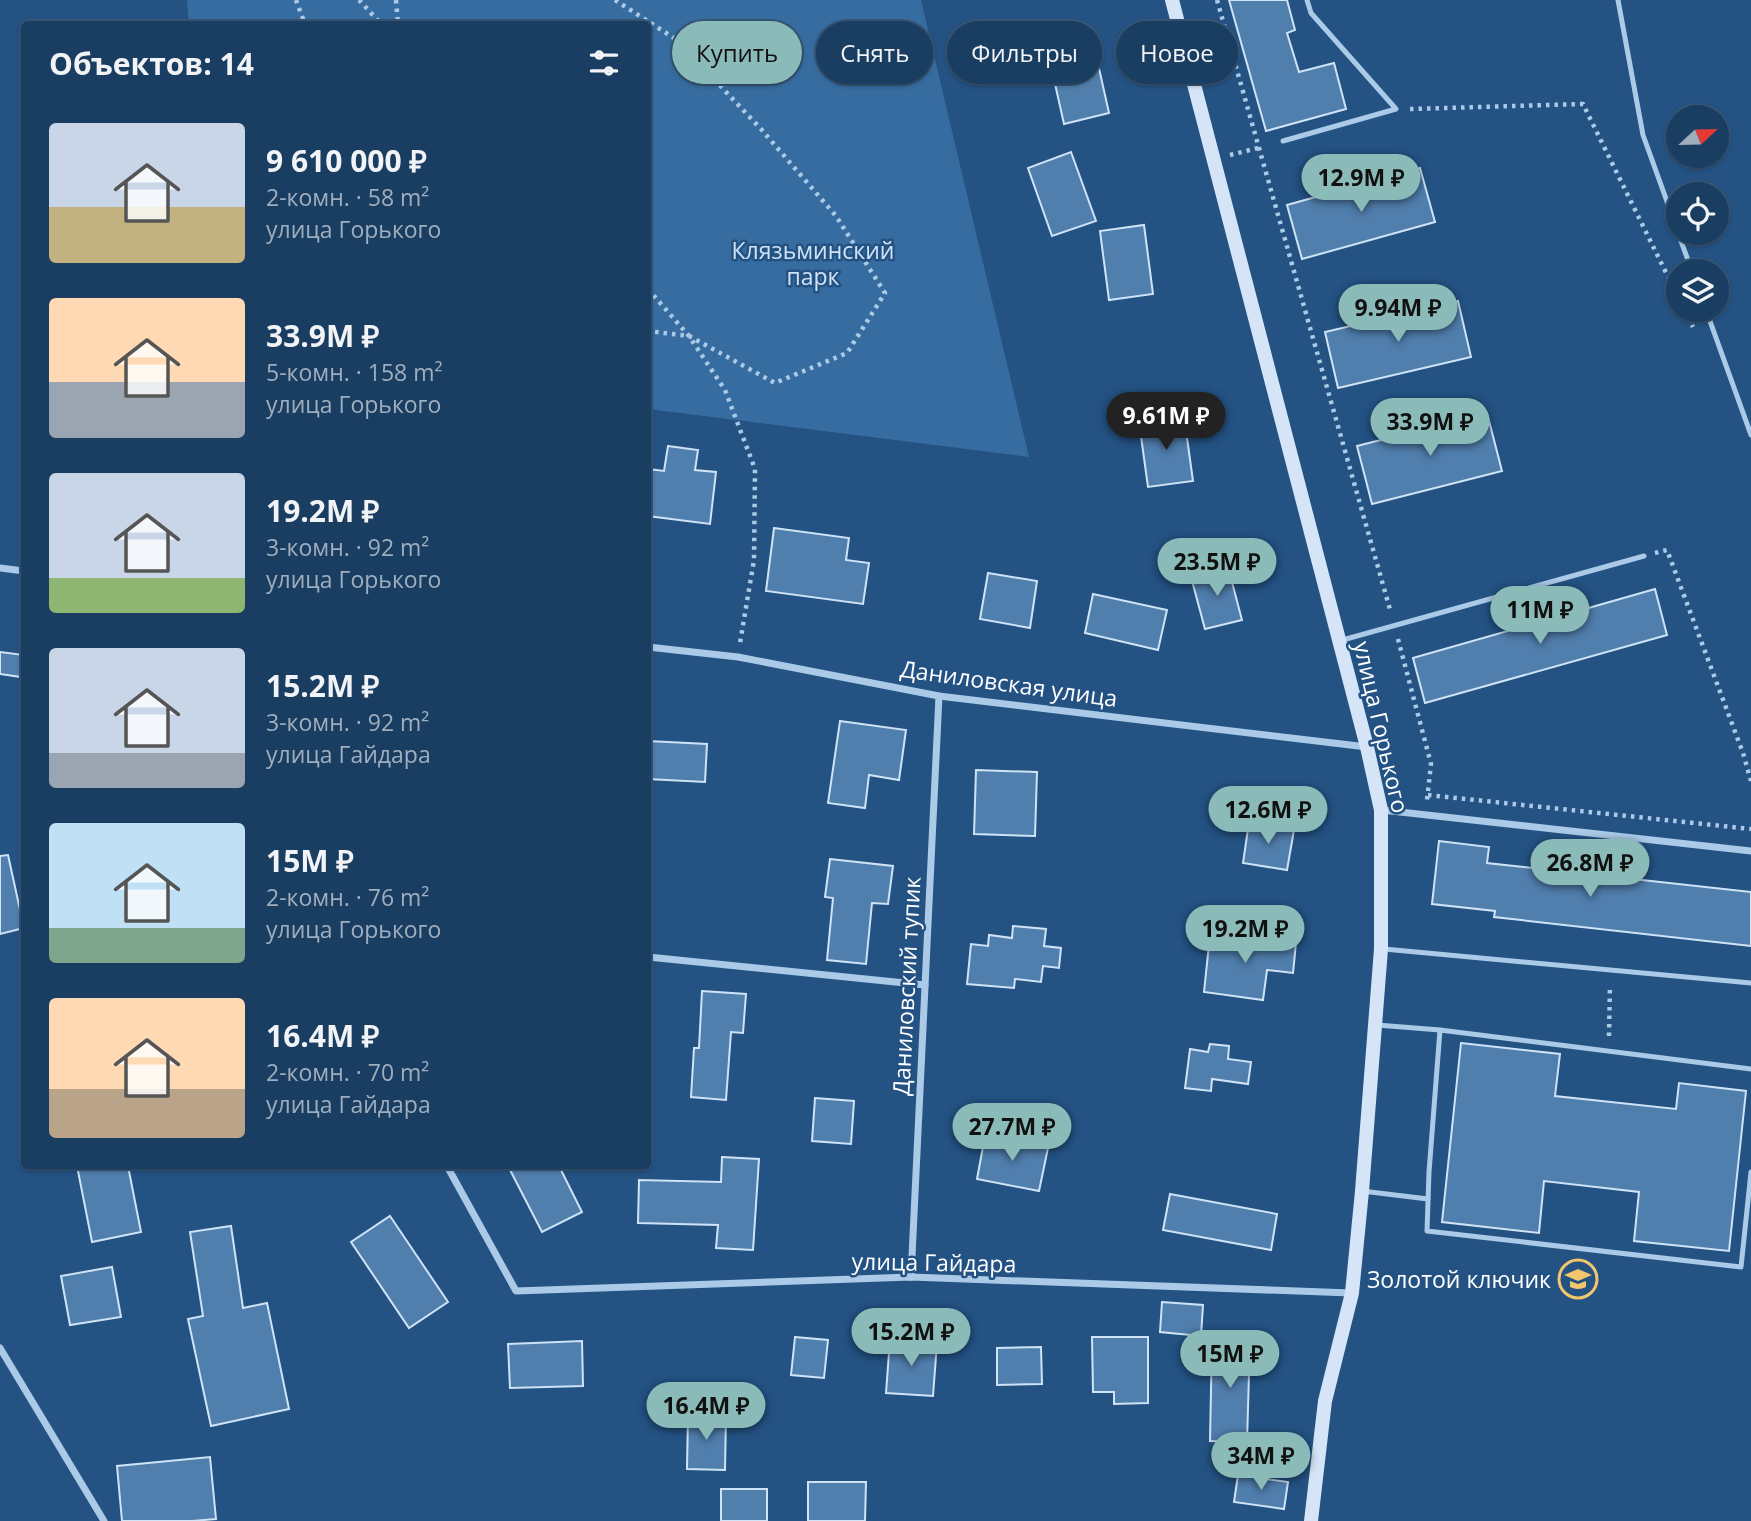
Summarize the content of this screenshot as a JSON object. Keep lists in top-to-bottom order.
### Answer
{
  "streets": {
    "street": [
      "Даниловская улица",
      "улица Горького",
      "Даниловский тупик",
      "улица Гайдара"
    ]
  },
  "crossings": [
    ["Даниловская улица", "улица Горького"],
    ["Даниловская улица", "Даниловский тупик"],
    ["улица Горького", "улица Гайдара"],
    ["Даниловский тупик", "улица Гайдара"]
  ],
  "parks": ["Клязьминский парк"],
  "places": {
    "school or university": ["Золотой ключик"]
  },
  "north": "right",
  "page": {
    "chip": [
      "Купить",
      "Снять",
      "Фильтры",
      "Новое"
    ],
    "heading": "Объектов: 14",
    "list": [
      {
        "name": "9 610 000 ₽",
        "note": "2-комн. · 58 m² · улица Горького"
      },
      {
        "name": "33.9M ₽",
        "note": "5-комн. · 158 m² · улица Горького"
      },
      {
        "name": "19.2M ₽",
        "note": "3-комн. · 92 m² · улица Горького"
      },
      {
        "name": "15.2M ₽",
        "note": "3-комн. · 92 m² · улица Гайдара"
      },
      {
        "name": "15M ₽",
        "note": "2-комн. · 76 m² · улица Горького"
      },
      {
        "name": "16.4M ₽",
        "note": "2-комн. · 70 m² · улица Гайдара"
      }
    ],
    "price": [
      "12.9M ₽",
      "9.94M ₽",
      "9.61M ₽",
      "33.9M ₽",
      "23.5M ₽",
      "11M ₽",
      "12.6M ₽",
      "26.8M ₽",
      "19.2M ₽",
      "27.7M ₽",
      "15.2M ₽",
      "15M ₽",
      "16.4M ₽",
      "34M ₽"
    ]
  }
}
